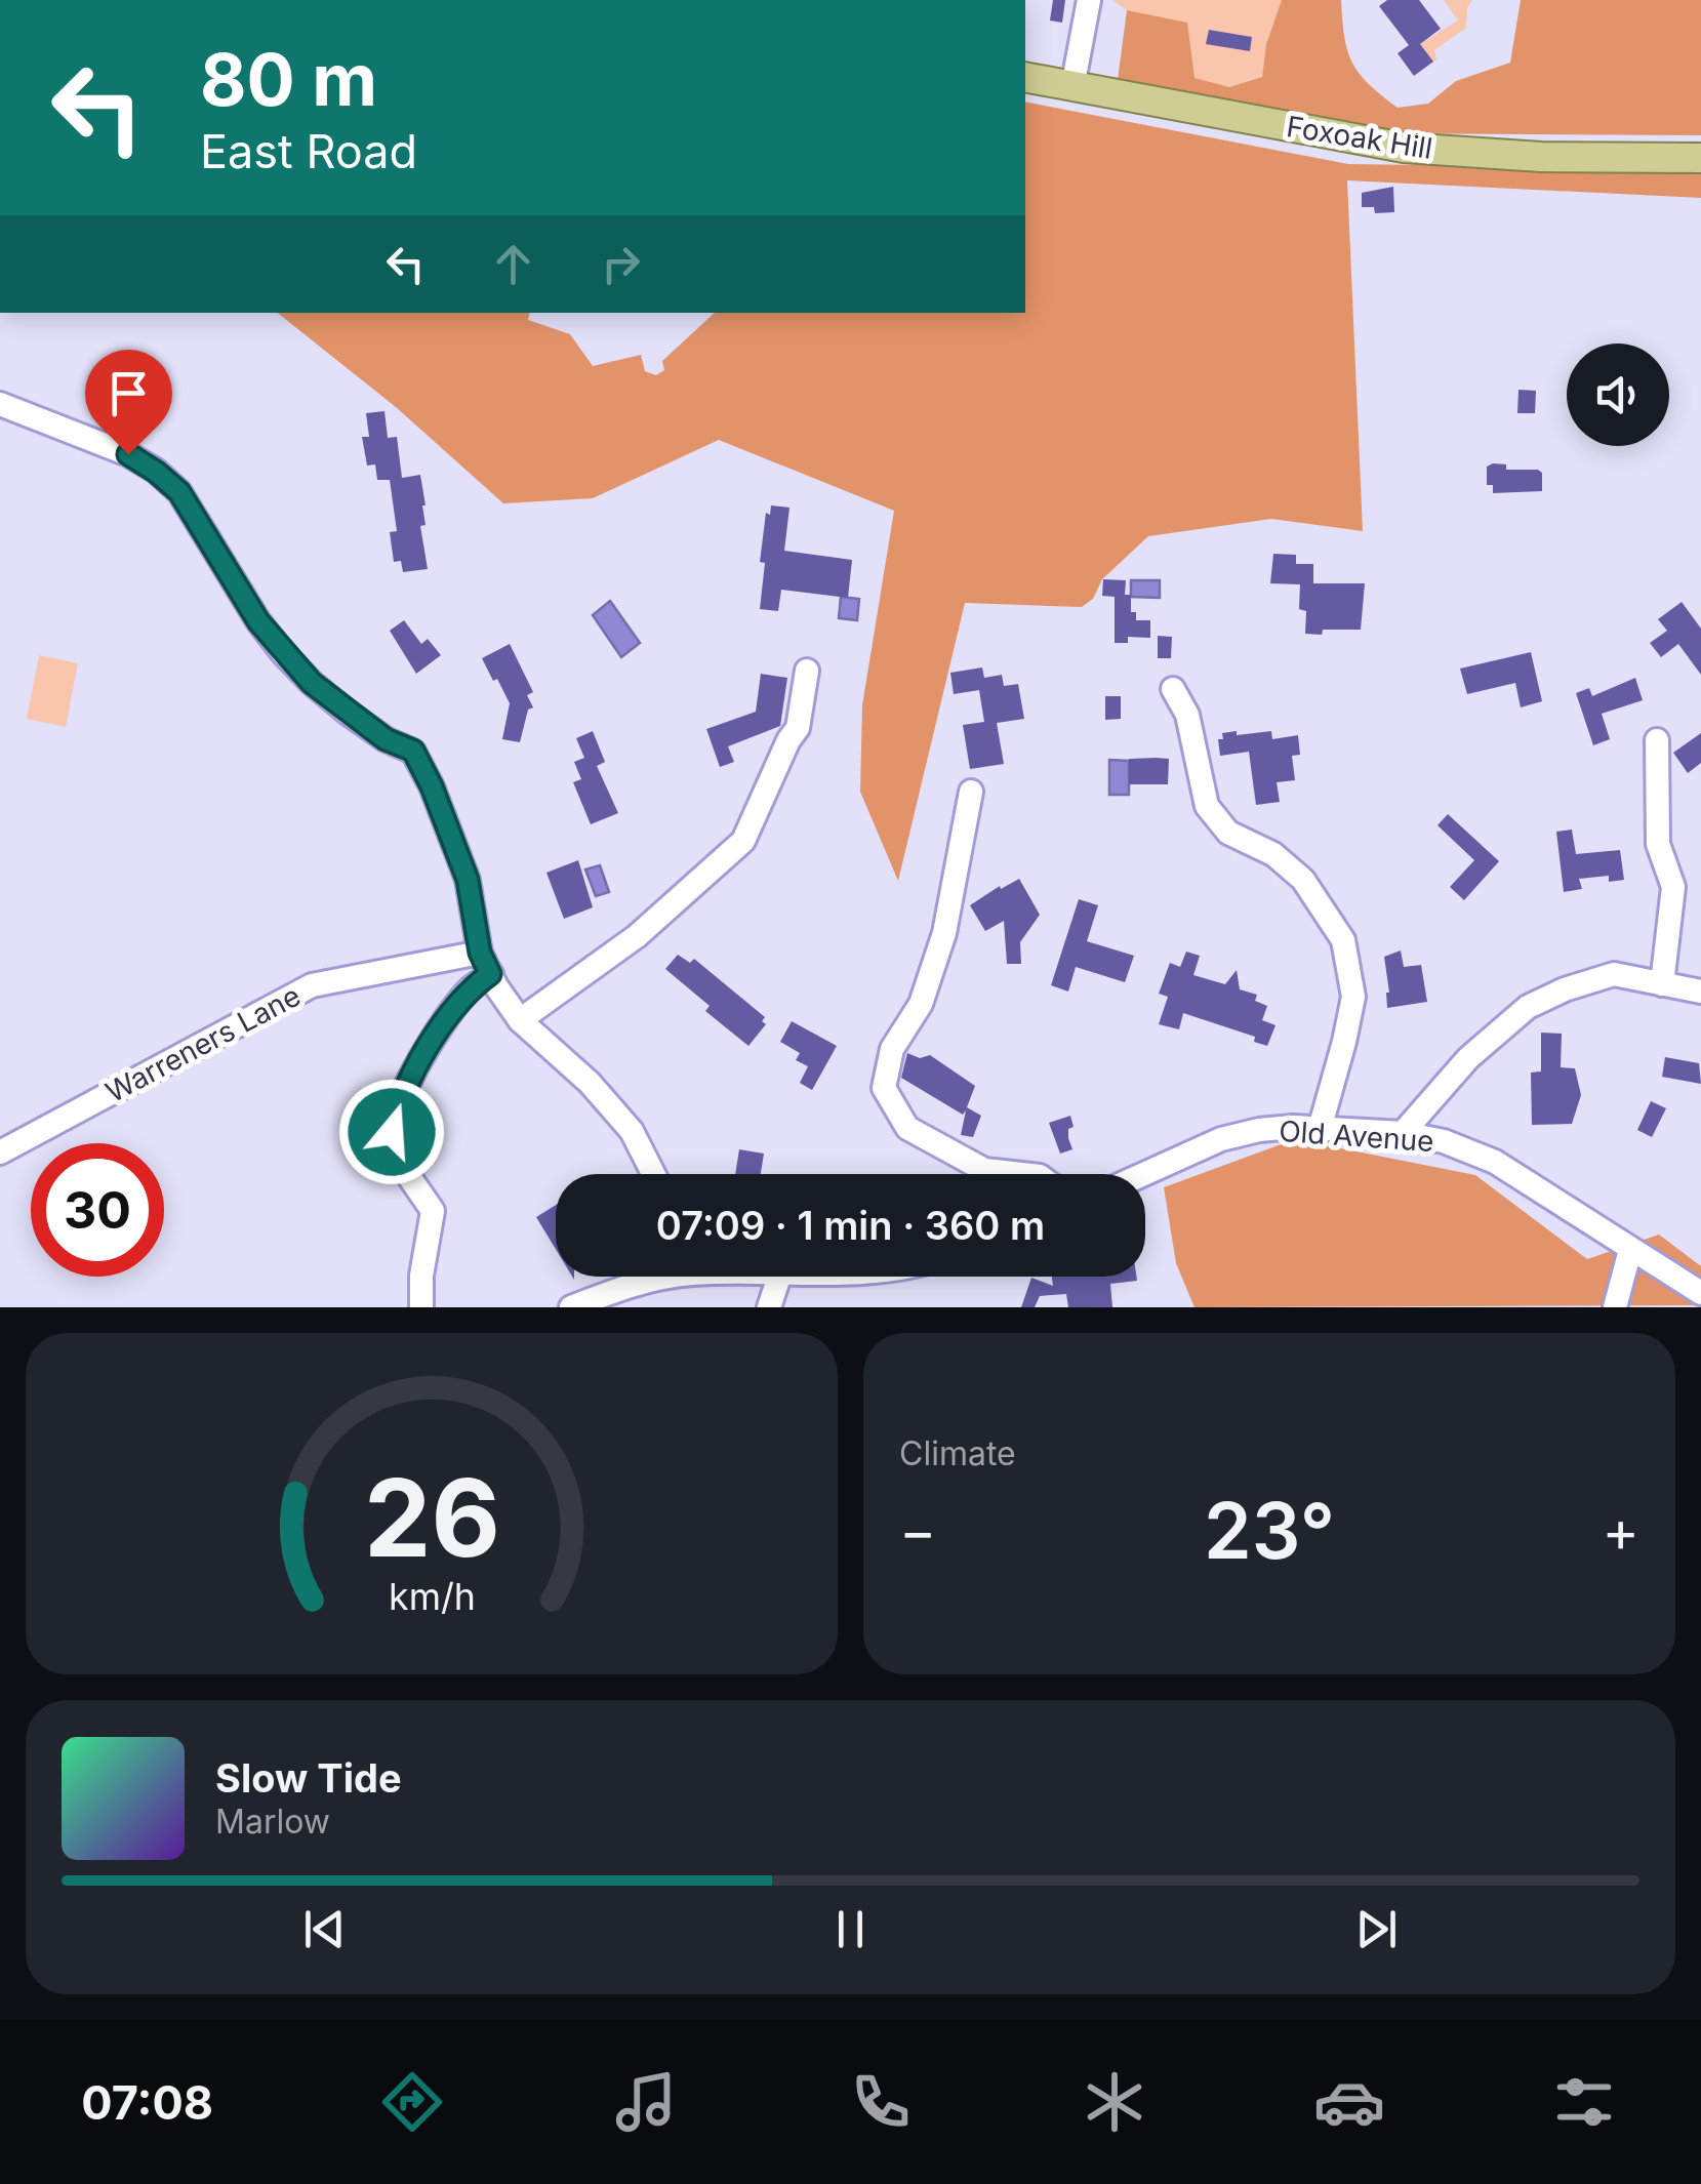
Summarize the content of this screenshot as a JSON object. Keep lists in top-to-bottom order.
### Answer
{
  "streets": {
    "main road": ["Foxoak Hill"],
    "street": ["Warreners Lane", "Old Avenue"]
  },
  "page": {
    "turn": ["80 m", "East Road"],
    "limit": "30",
    "trip": "07:09 · 1 min · 360 m",
    "tile": "Climate",
    "heat": ["−", "23°", "+"],
    "song": ["Slow Tide", "Marlow"],
    "tabs": "07:08",
    "gauge": ["26", "km/h"]
  }
}
